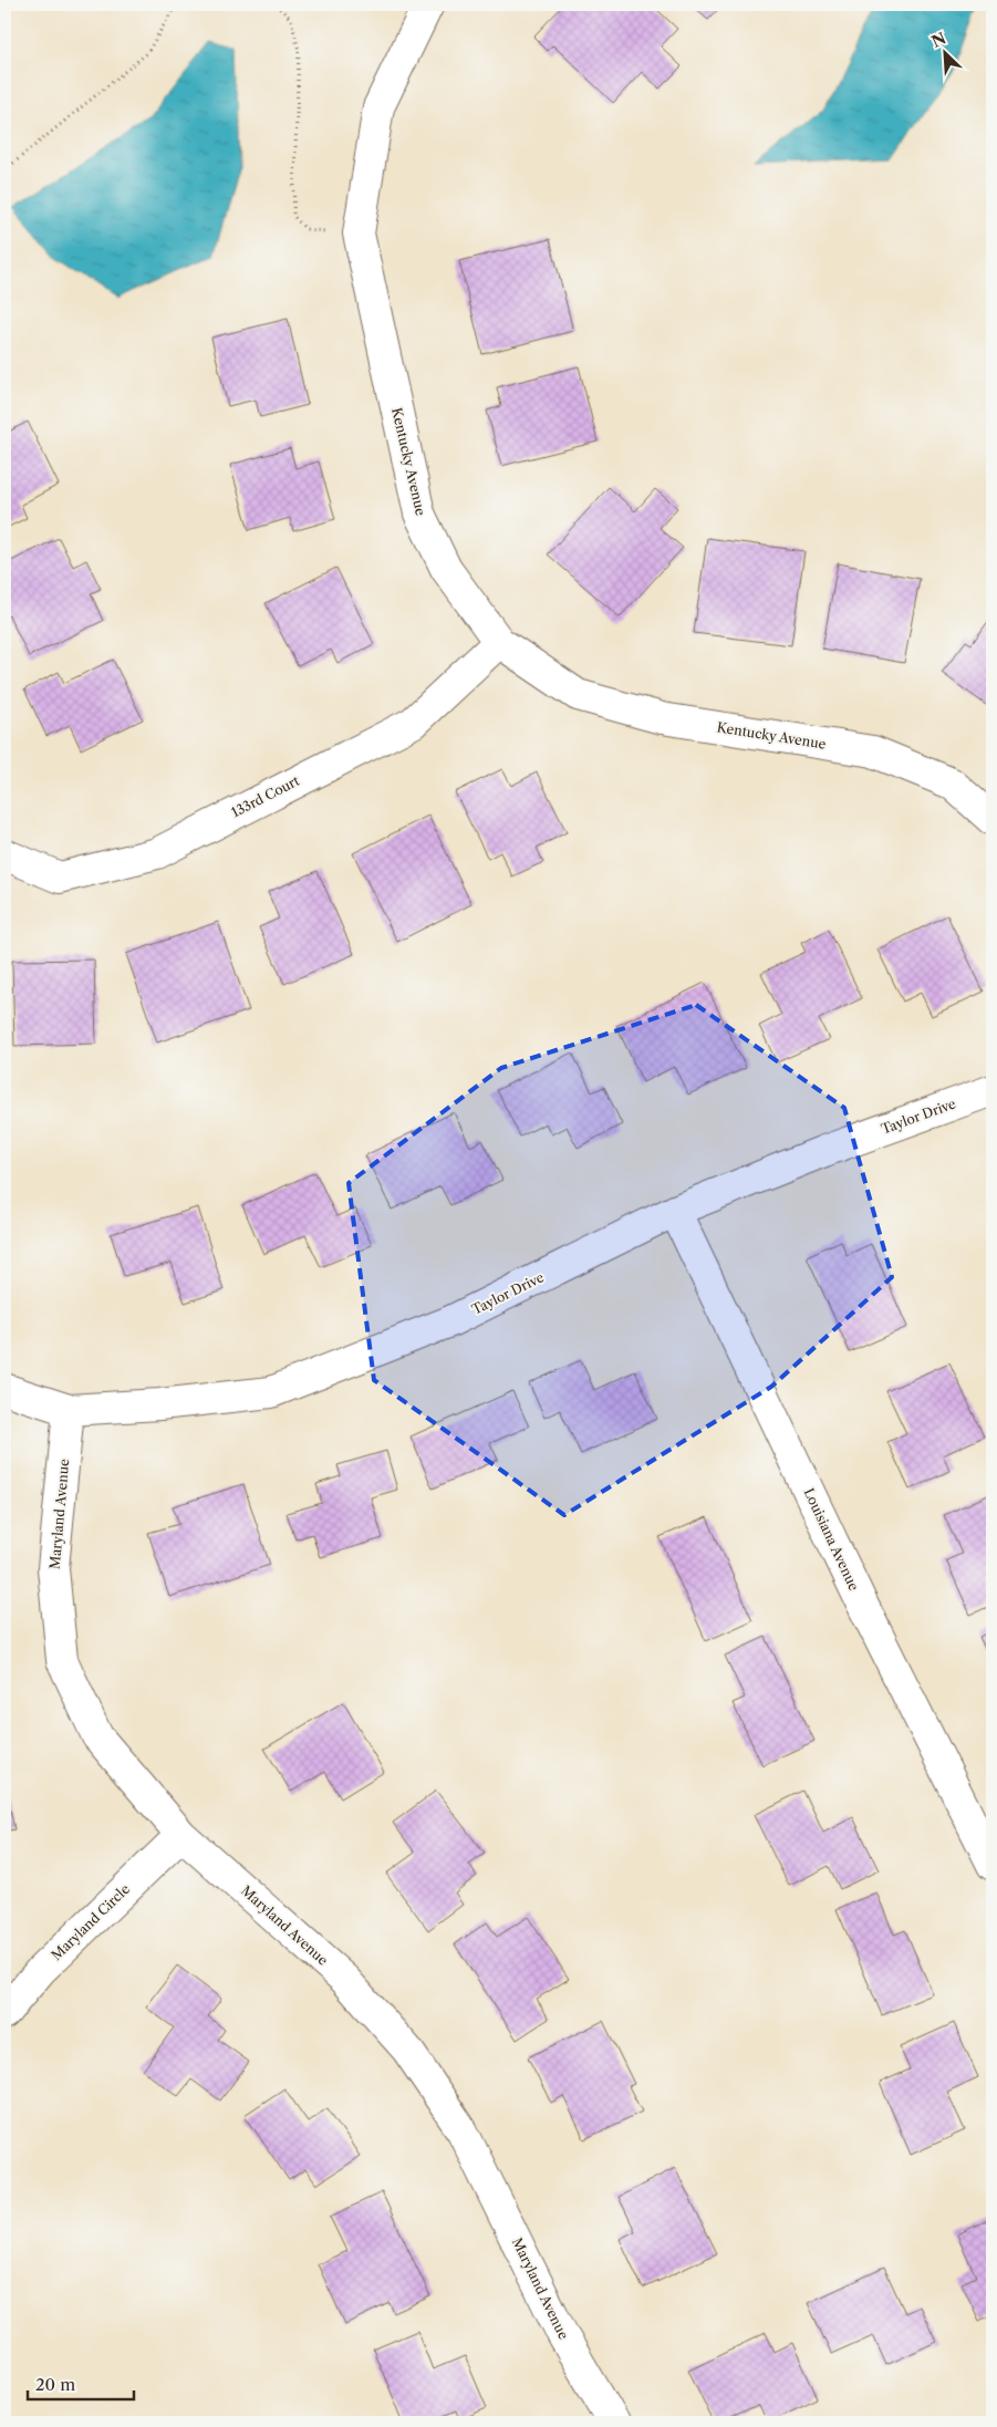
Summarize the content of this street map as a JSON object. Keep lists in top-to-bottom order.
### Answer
{
  "streets": {
    "street": [
      "Kentucky Avenue",
      "133rd Court",
      "Taylor Drive",
      "Maryland Avenue",
      "Louisiana Avenue",
      "Maryland Circle"
    ]
  },
  "crossings": [
    ["Kentucky Avenue", "133rd Court"],
    ["Taylor Drive", "Maryland Avenue"],
    ["Taylor Drive", "Louisiana Avenue"],
    ["Maryland Avenue", "Maryland Circle"]
  ],
  "scale_bar": "20 m",
  "north": "top left"
}
